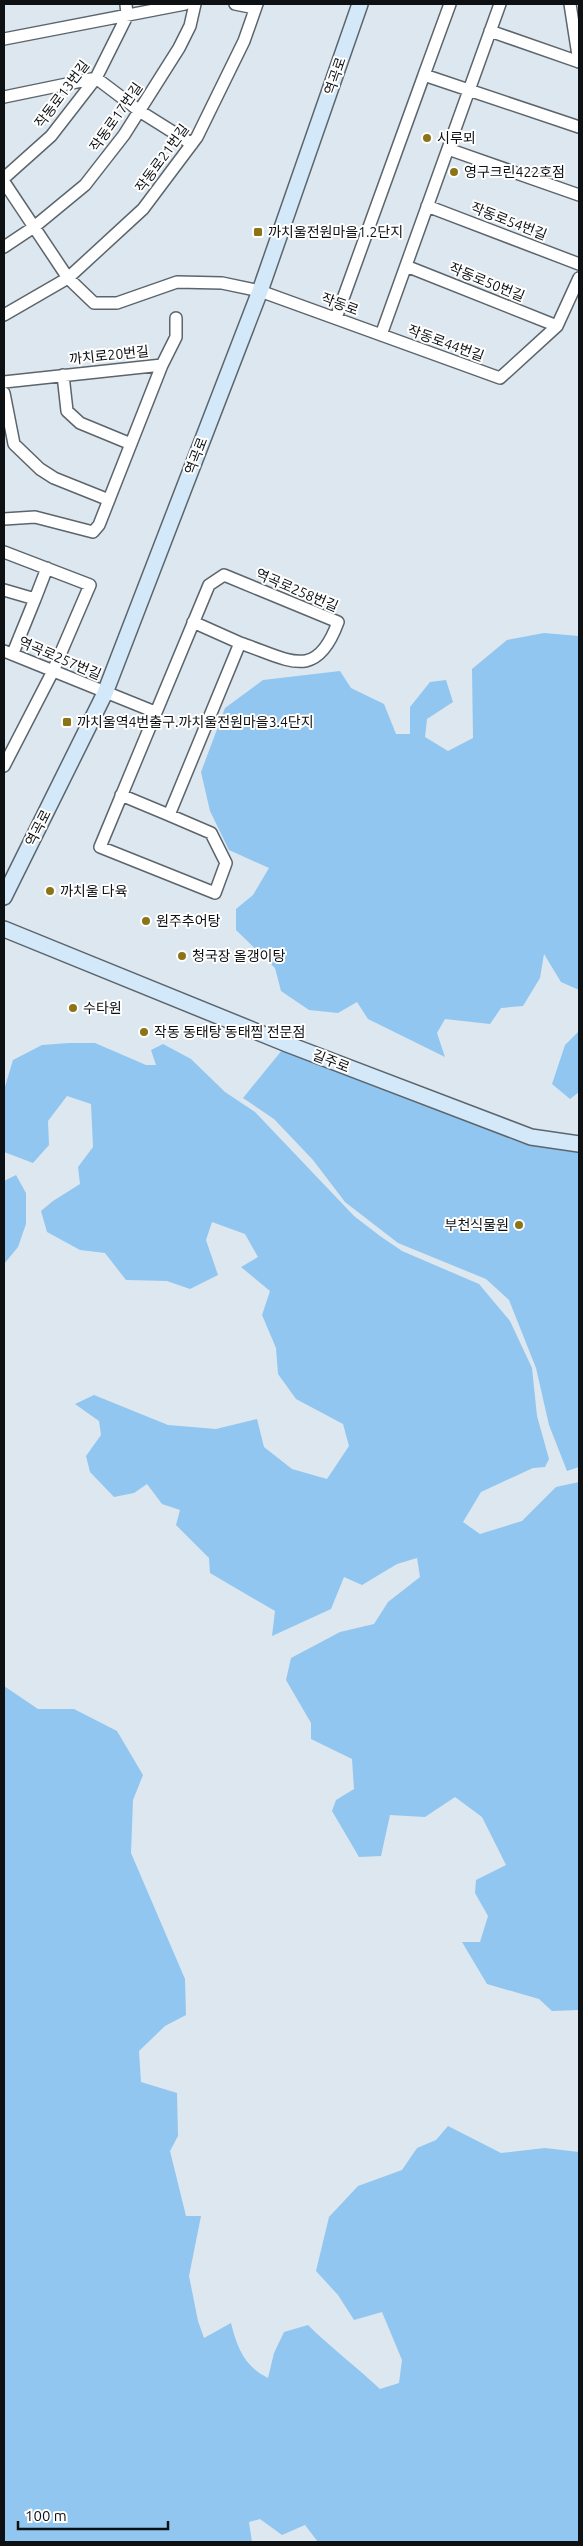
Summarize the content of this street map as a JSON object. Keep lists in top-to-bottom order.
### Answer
{
  "streets": {
    "street": [
      "역곡로",
      "작동로13번길",
      "작동로17번길",
      "작동로21번길",
      "작동로54번길",
      "작동로50번길",
      "작동로",
      "작동로44번길",
      "까치로20번길",
      "역곡로258번길",
      "역곡로257번길",
      "길주로"
    ]
  },
  "crossings": [
    ["역곡로", "작동로"],
    ["역곡로", "역곡로257번길"],
    ["작동로13번길", "작동로"],
    ["작동로17번길", "작동로"],
    ["작동로21번길", "작동로"],
    ["작동로50번길", "작동로44번길"],
    ["작동로", "작동로44번길"]
  ],
  "places": {
    "other": [
      "시루뫼",
      "영구크린422호점",
      "까치울 다육",
      "원주추어탕",
      "청국장 올갱이탕",
      "수타원",
      "작동 동태탕 동태찜 전문점",
      "부천식물원"
    ],
    "transit": ["까치울전원마을1.2단지", "까치울역4번출구.까치울전원마을3.4단지"]
  },
  "scale_bar": "100 m"
}
